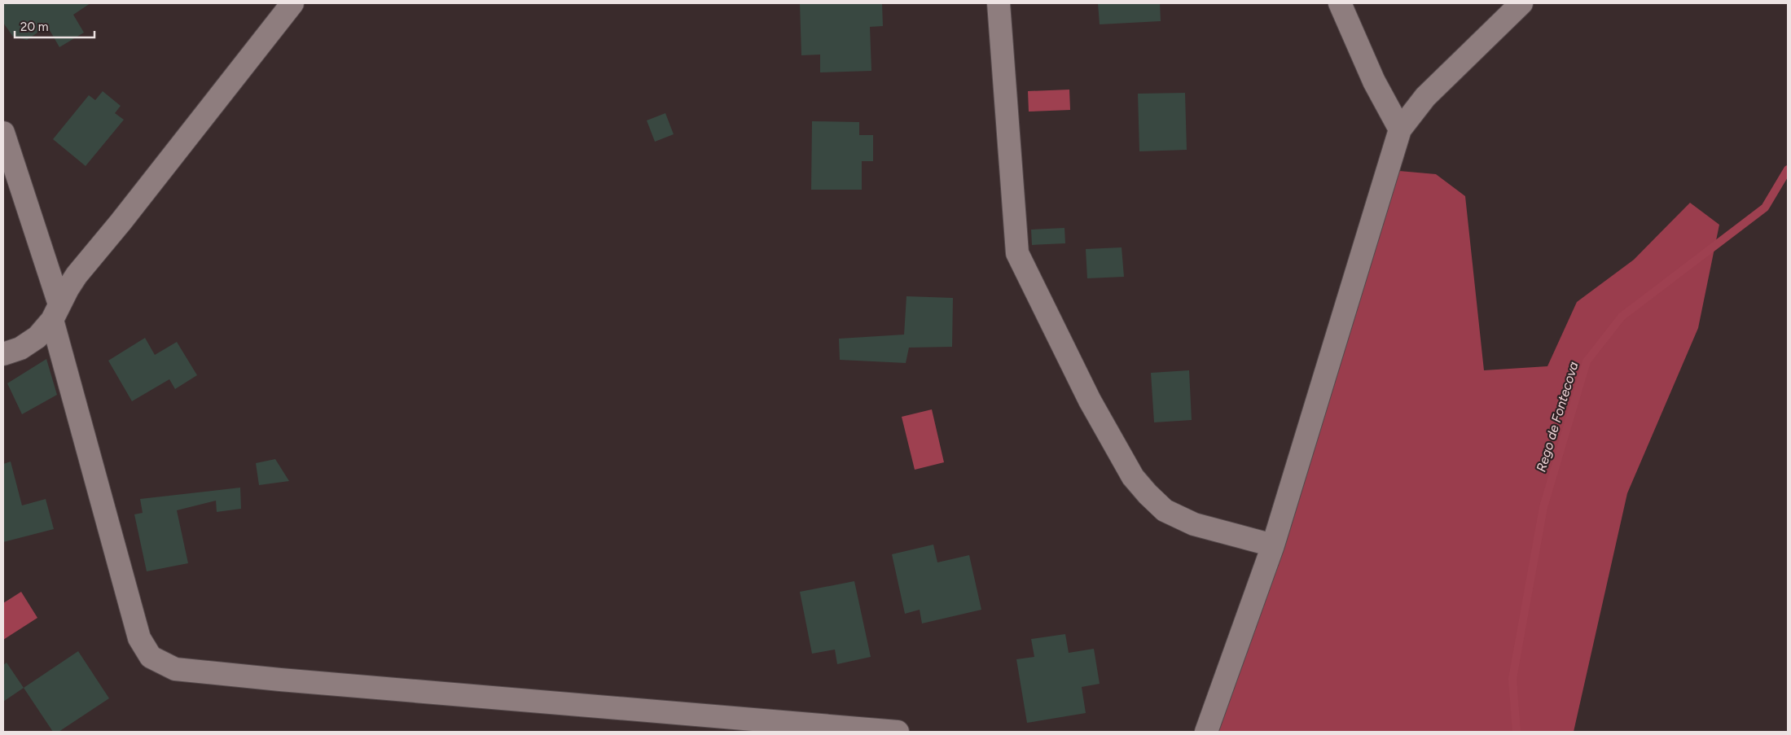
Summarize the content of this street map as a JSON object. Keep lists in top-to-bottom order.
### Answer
{
  "water": ["Rego de Fontecova"],
  "scale_bar": "20 m"
}
